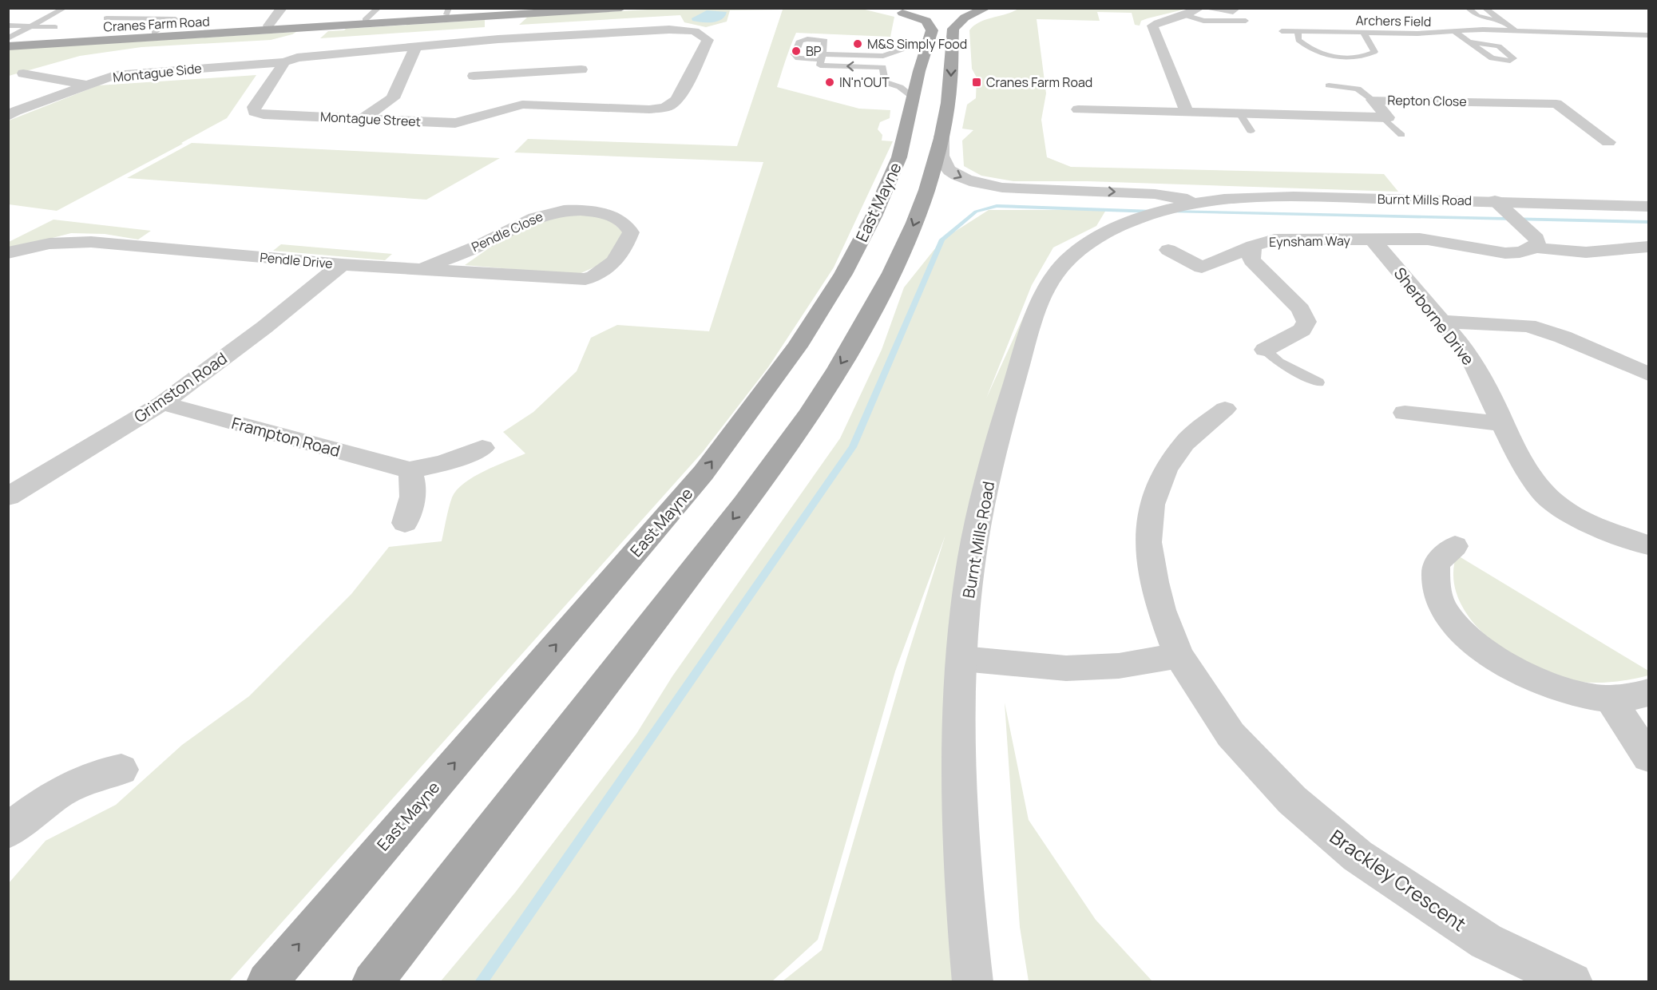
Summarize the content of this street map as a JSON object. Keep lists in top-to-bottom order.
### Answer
{
  "streets": {
    "main road": ["Cranes Farm Road", "East Mayne"],
    "street": [
      "Montague Side",
      "Repton Close",
      "Montague Street",
      "Burnt Mills Road",
      "Pendle Close",
      "Eynsham Way",
      "Pendle Drive",
      "Sherborne Drive",
      "Grimston Road",
      "Frampton Road",
      "Brackley Crescent"
    ],
    "lane": ["Archers Field"]
  },
  "crossings": [
    ["Montague Side", "Montague Street"],
    ["Pendle Close", "Pendle Drive"],
    ["Eynsham Way", "Sherborne Drive"],
    ["Pendle Drive", "Grimston Road"],
    ["Grimston Road", "Frampton Road"]
  ],
  "places": {
    "other": ["M&S Simply Food", "BP", "IN'n'OUT"],
    "transit": ["Cranes Farm Road"]
  }
}
